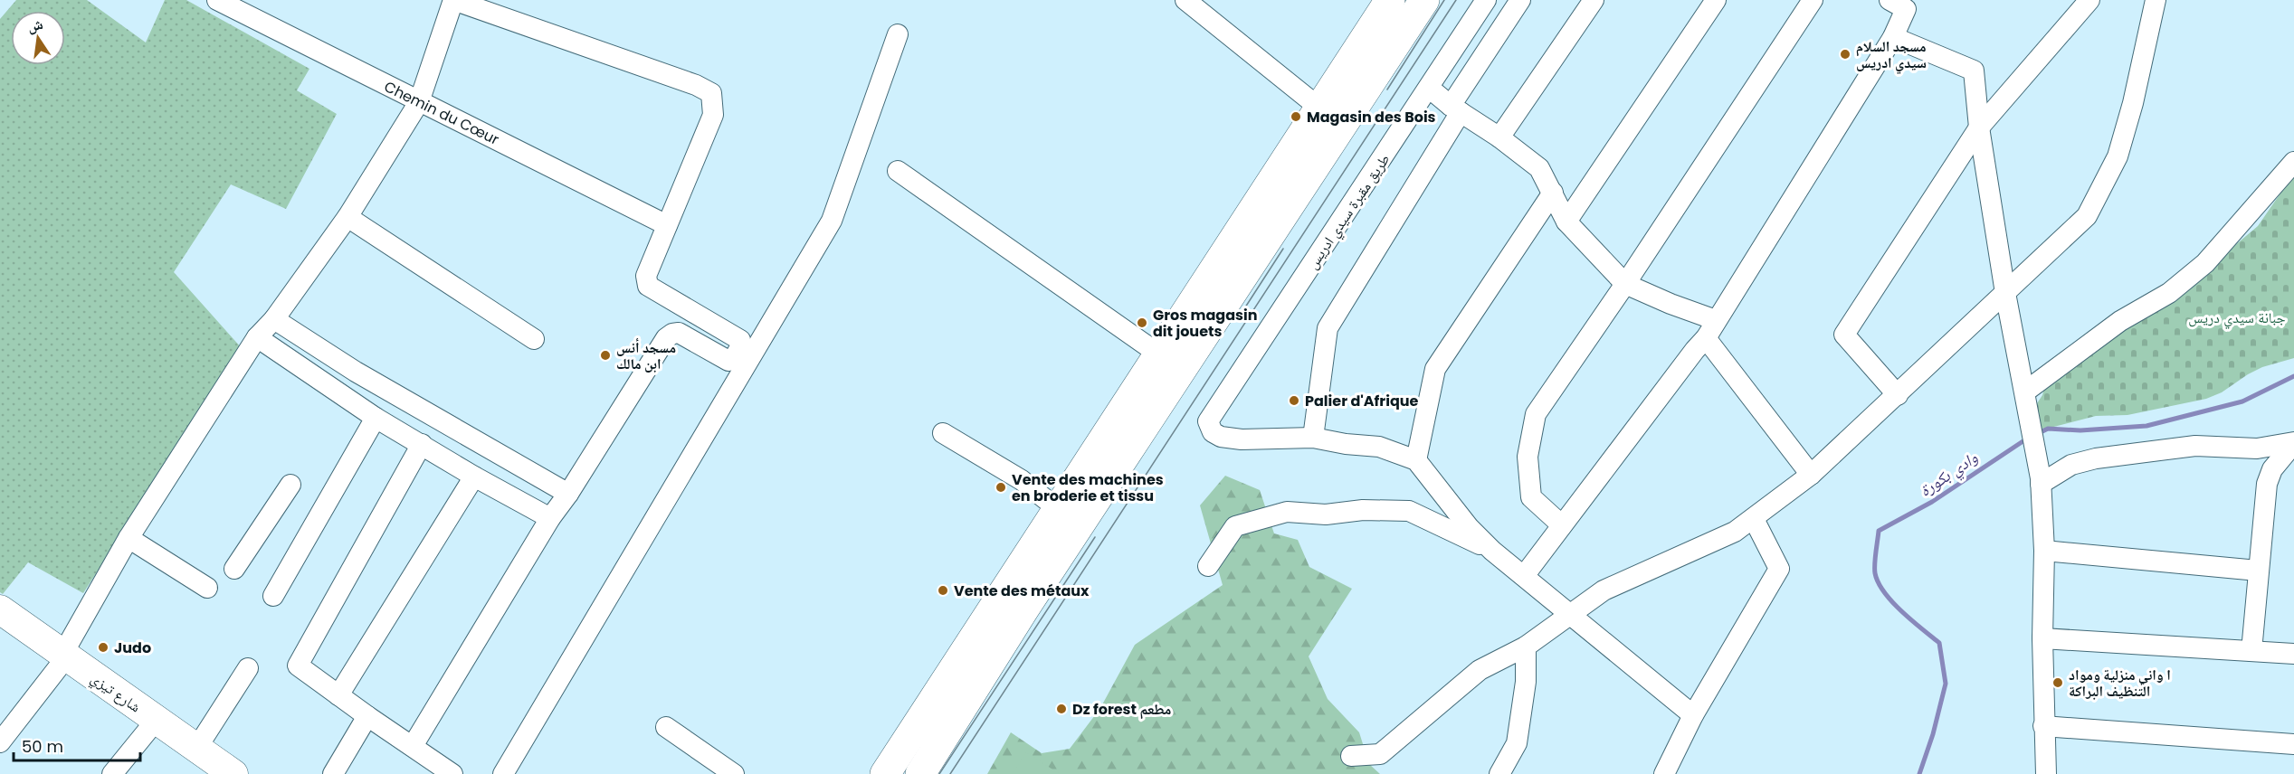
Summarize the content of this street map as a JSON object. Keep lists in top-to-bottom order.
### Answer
{
  "streets": {
    "street": ["Chemin du Cœur", "طريق مقبرة سيدي ادريس", "شارع تيزي"]
  },
  "water": ["وادي بكورة"],
  "parks": ["جبانة سيدي دريس"],
  "places": [
    "مسجد السلام سيدي ادريس",
    "Magasin des Bois",
    "Gros magasin dit jouets",
    "مسجد أنس ابن مالك",
    "Palier d'Afrique",
    "Vente des machines en broderie et tissu",
    "Vente des métaux",
    "Judo",
    "ا واني منزلية ومواد التنظيف البراكة",
    "Dz forest مطعم"
  ],
  "scale_bar": "50 m",
  "north": "top"
}
